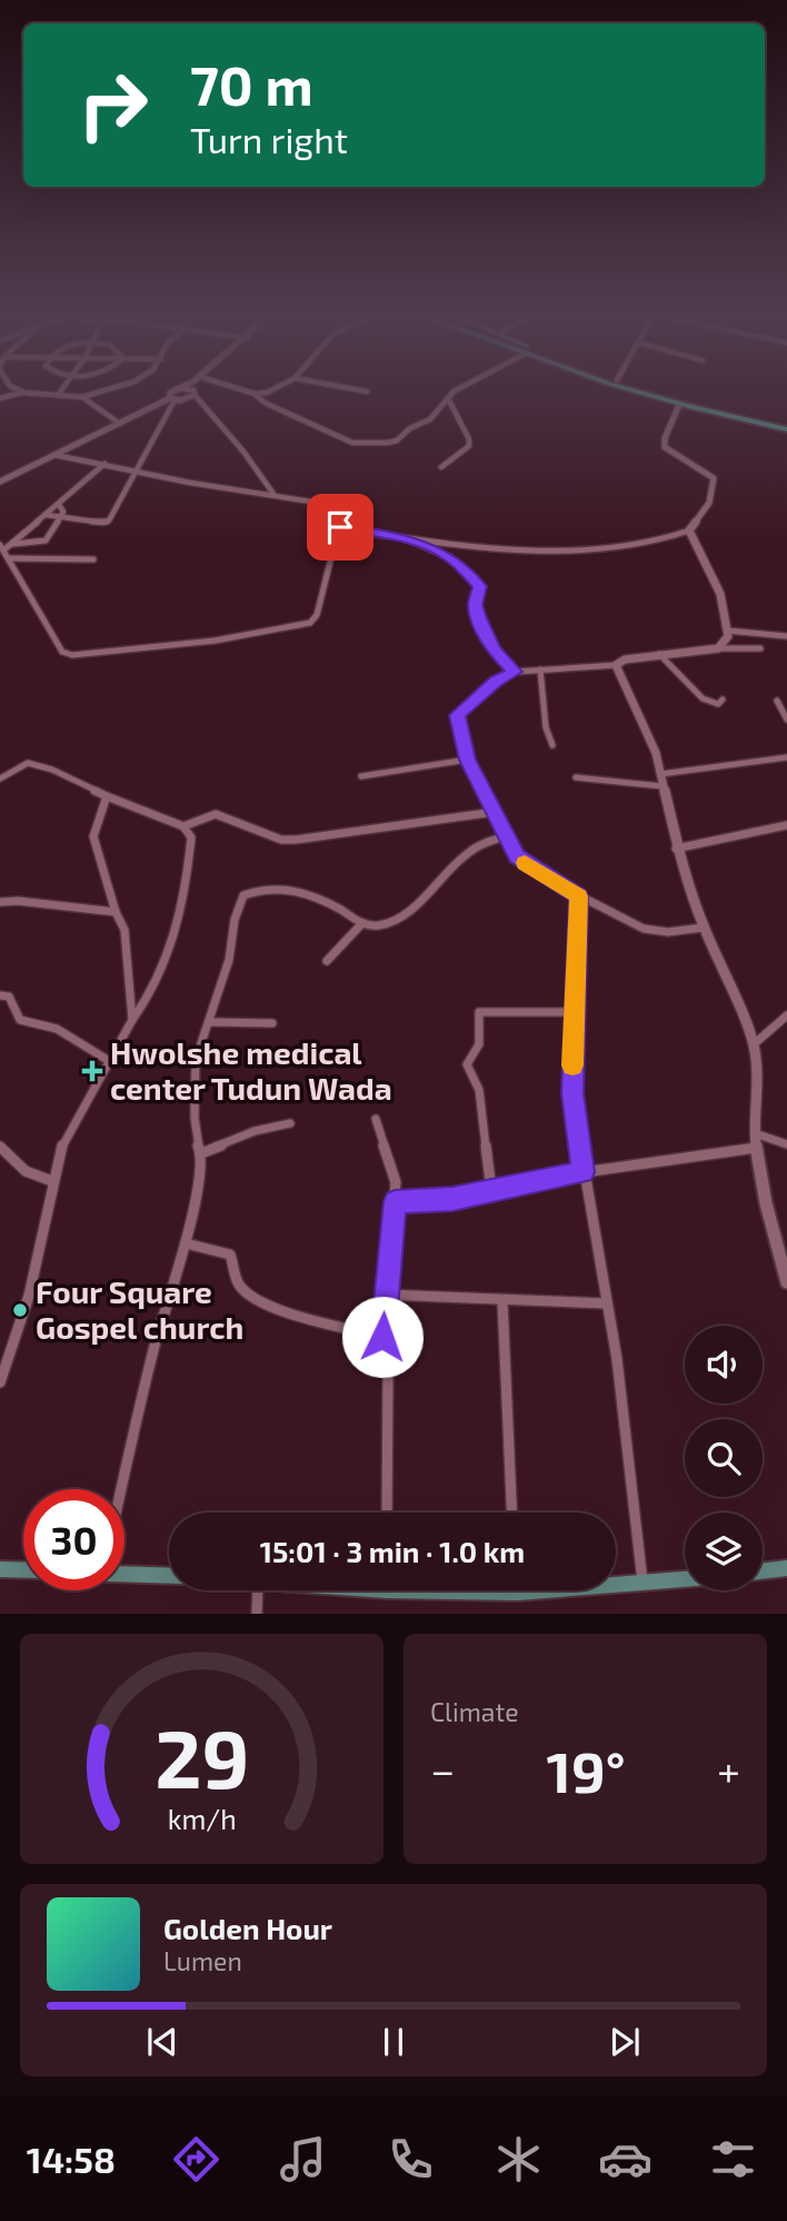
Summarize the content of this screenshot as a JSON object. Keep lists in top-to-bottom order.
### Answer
{
  "places": {
    "health": ["Hwolshe medical center Tudun Wada"],
    "other": ["Four Square Gospel church"]
  },
  "page": {
    "turn": ["70 m", "Turn right"],
    "limit": "30",
    "trip": "15:01 · 3 min · 1.0 km",
    "tile": "Climate",
    "heat": ["−", "19°", "+"],
    "song": ["Golden Hour", "Lumen"],
    "tabs": "14:58",
    "gauge": ["29", "km/h"]
  }
}
